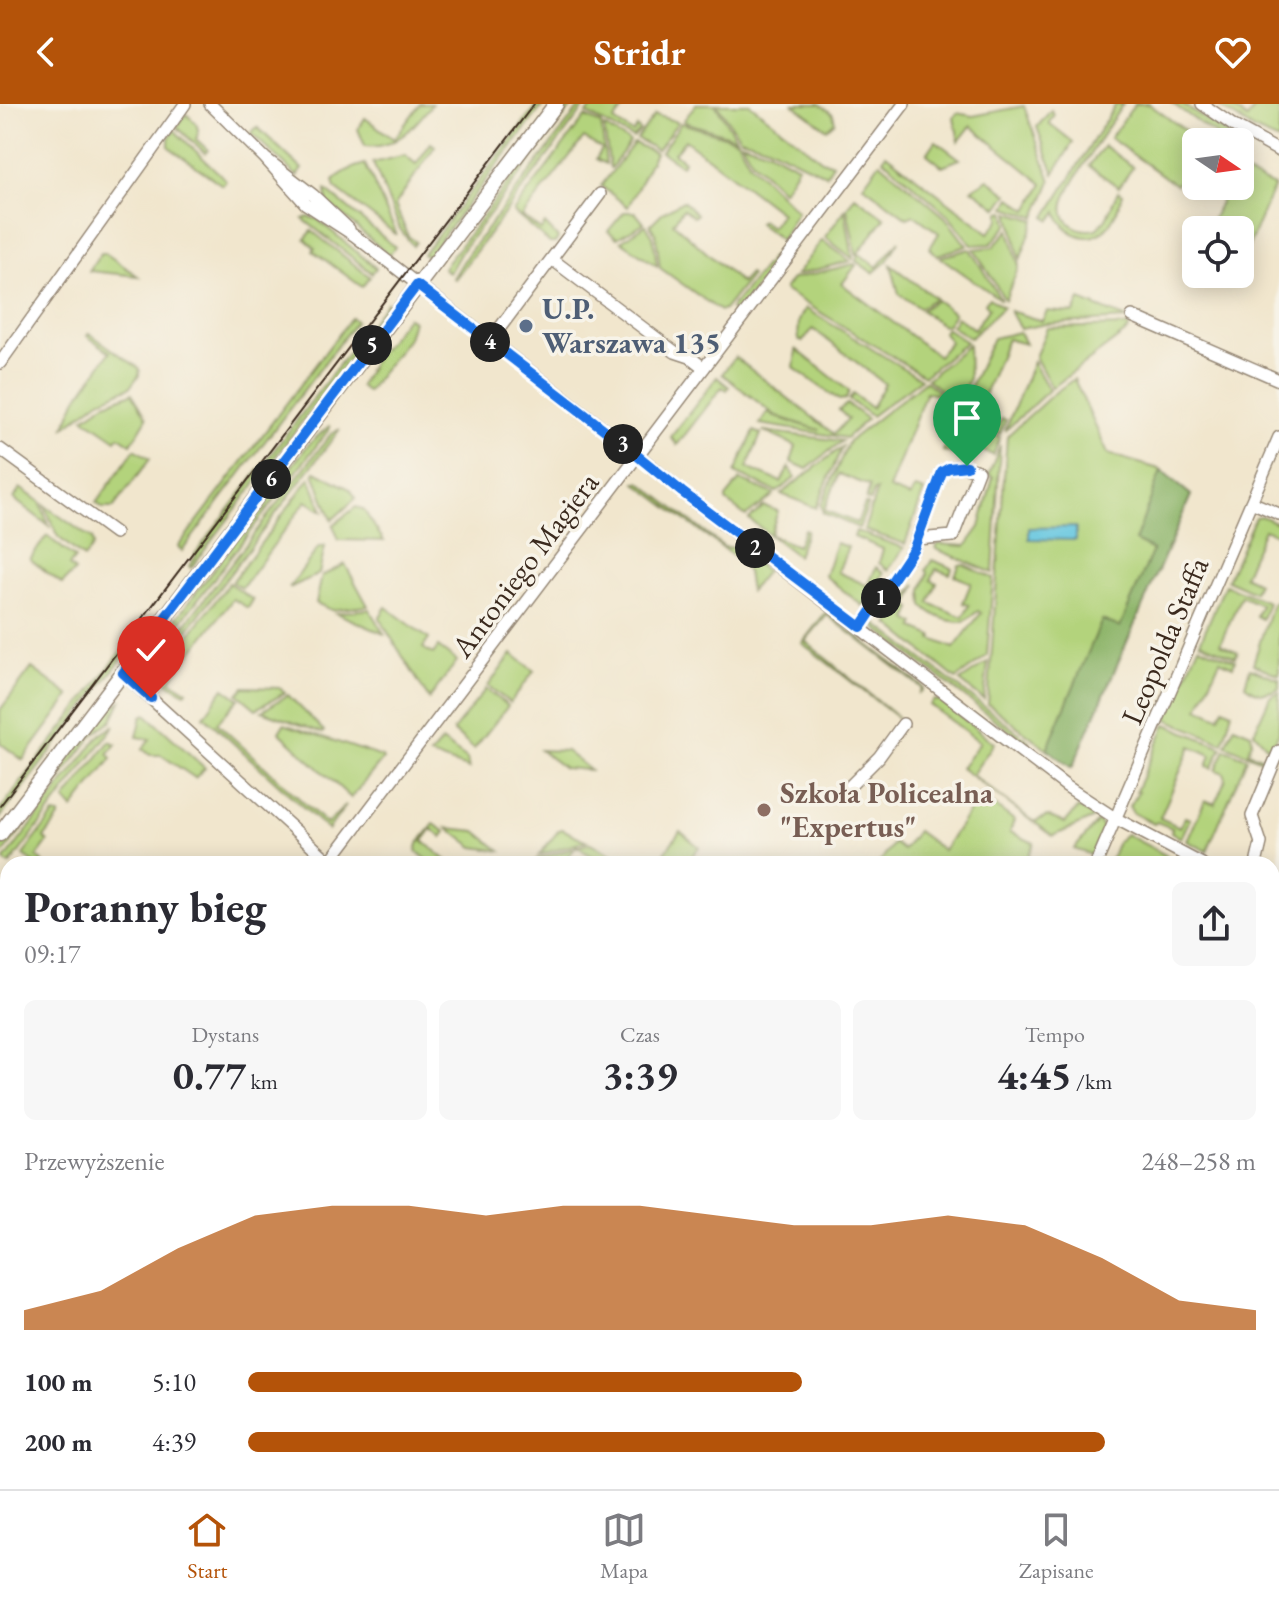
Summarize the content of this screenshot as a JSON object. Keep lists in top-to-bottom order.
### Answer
{
  "streets": {
    "street": ["Antoniego Magiera", "Leopolda Staffa"]
  },
  "places": ["U.P. Warszawa 135", "Szkoła Policealna \"Expertus\""],
  "north": "right",
  "page": {
    "header": "Stridr",
    "pins": [
      "4",
      "5",
      "3",
      "6",
      "2",
      "1"
    ],
    "heading": ["Poranny bieg", "09:17"],
    "stats": [
      ["Dystans", "0.77 km"],
      ["Czas", "3:39"],
      ["Tempo", "4:45 /km"]
    ],
    "chart": ["Przewyższenie", "248–258 m"],
    "list": [
      {
        "name": "100 m",
        "note": "5:10"
      },
      {
        "name": "200 m",
        "note": "4:39"
      }
    ],
    "tabs": ["Start", "Mapa", "Zapisane"]
  }
}
